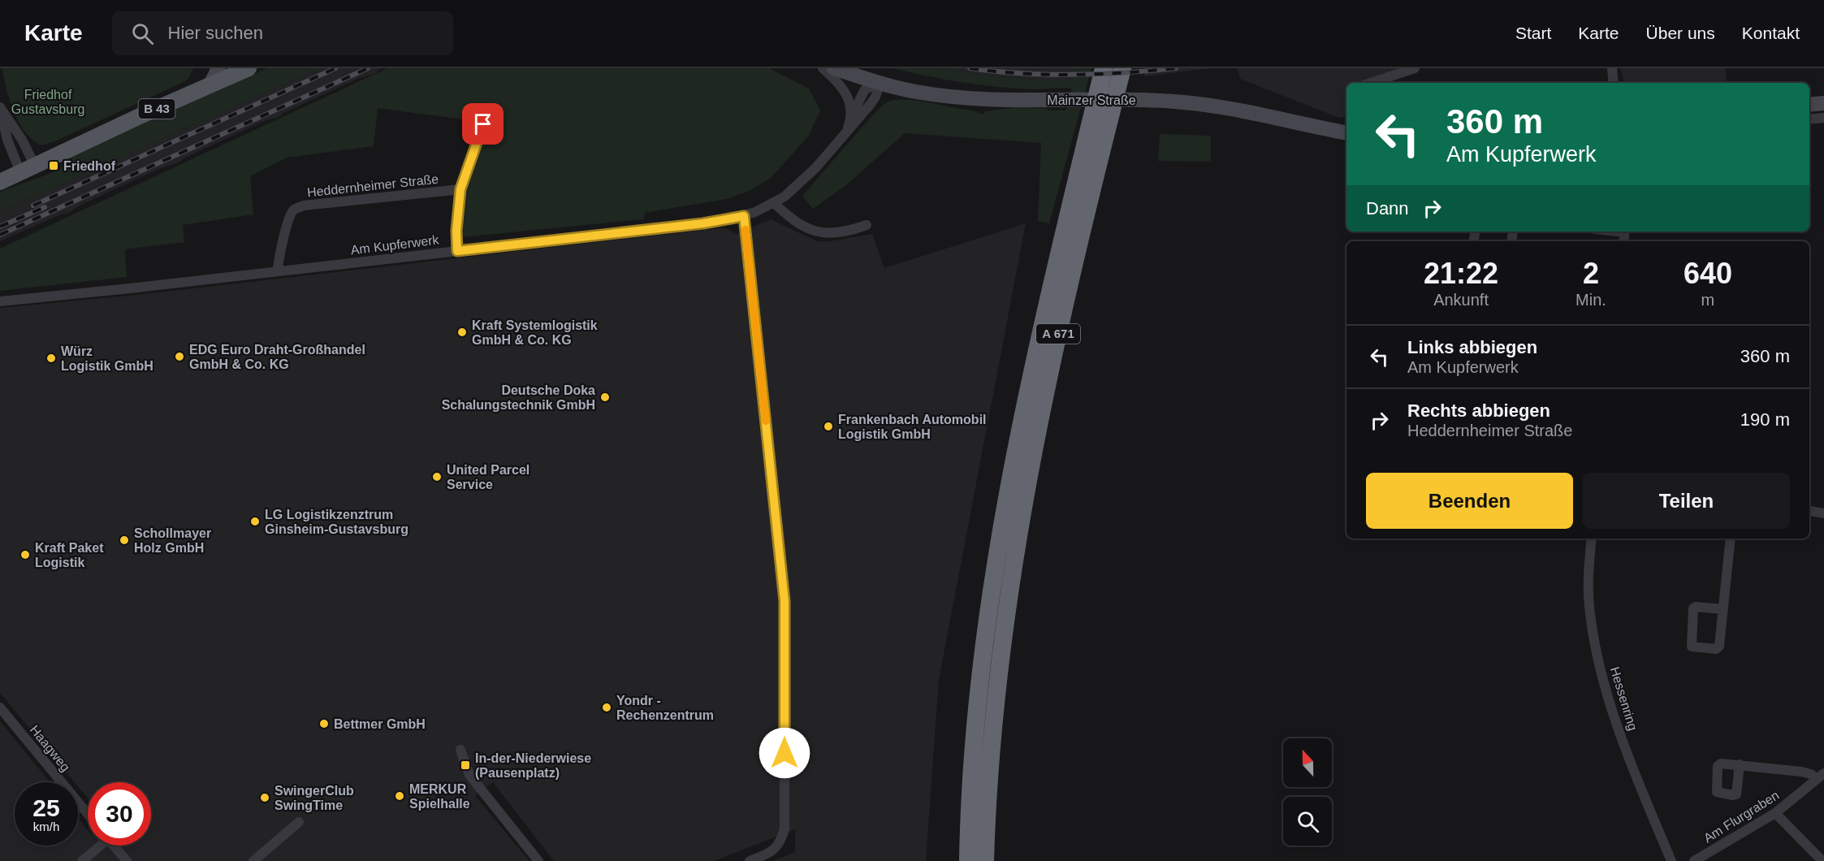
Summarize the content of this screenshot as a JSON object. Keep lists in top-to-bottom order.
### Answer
{
  "streets": {
    "highway": ["A 671"],
    "main road": ["Mainzer Straße", "B 43"],
    "street": [
      "Heddernheimer Straße",
      "Am Kupferwerk",
      "Hessenring",
      "Haagweg",
      "Am Flurgraben"
    ]
  },
  "crossings": [
    ["Mainzer Straße", "Am Kupferwerk"],
    ["Heddernheimer Straße", "Am Kupferwerk"]
  ],
  "parks": ["Friedhof Gustavsburg"],
  "places": {
    "transit": ["Friedhof", "In-der-Niederwiese (Pausenplatz)"],
    "other": [
      "Kraft Systemlogistik GmbH & Co. KG",
      "EDG Euro Draht-Großhandel GmbH & Co. KG",
      "Würz Logistik GmbH",
      "Deutsche Doka Schalungstechnik GmbH",
      "Frankenbach Automobil Logistik GmbH",
      "United Parcel Service",
      "LG Logistikzenztrum Ginsheim-Gustavsburg",
      "Schollmayer Holz GmbH",
      "Kraft Paket Logistik",
      "Yondr - Rechenzentrum",
      "Bettmer GmbH",
      "MERKUR Spielhalle",
      "SwingerClub SwingTime"
    ]
  },
  "north": "top",
  "page": {
    "header": "Karte",
    "search": "Hier suchen",
    "nav": [
      "Start",
      "Karte",
      "Über uns",
      "Kontakt"
    ],
    "turn": ["360 m", "Am Kupferwerk"],
    "then": "Dann",
    "eta": [
      "21:22",
      "Ankunft",
      "2",
      "Min.",
      "640",
      "m"
    ],
    "list": [
      {
        "name": "Links abbiegen",
        "note": "Am Kupferwerk",
        "value": "360 m"
      },
      {
        "name": "Rechts abbiegen",
        "note": "Heddernheimer Straße",
        "value": "190 m"
      }
    ],
    "buttons": ["Beenden", "Teilen"],
    "speed": "25 km/h",
    "limit": "30"
  }
}
